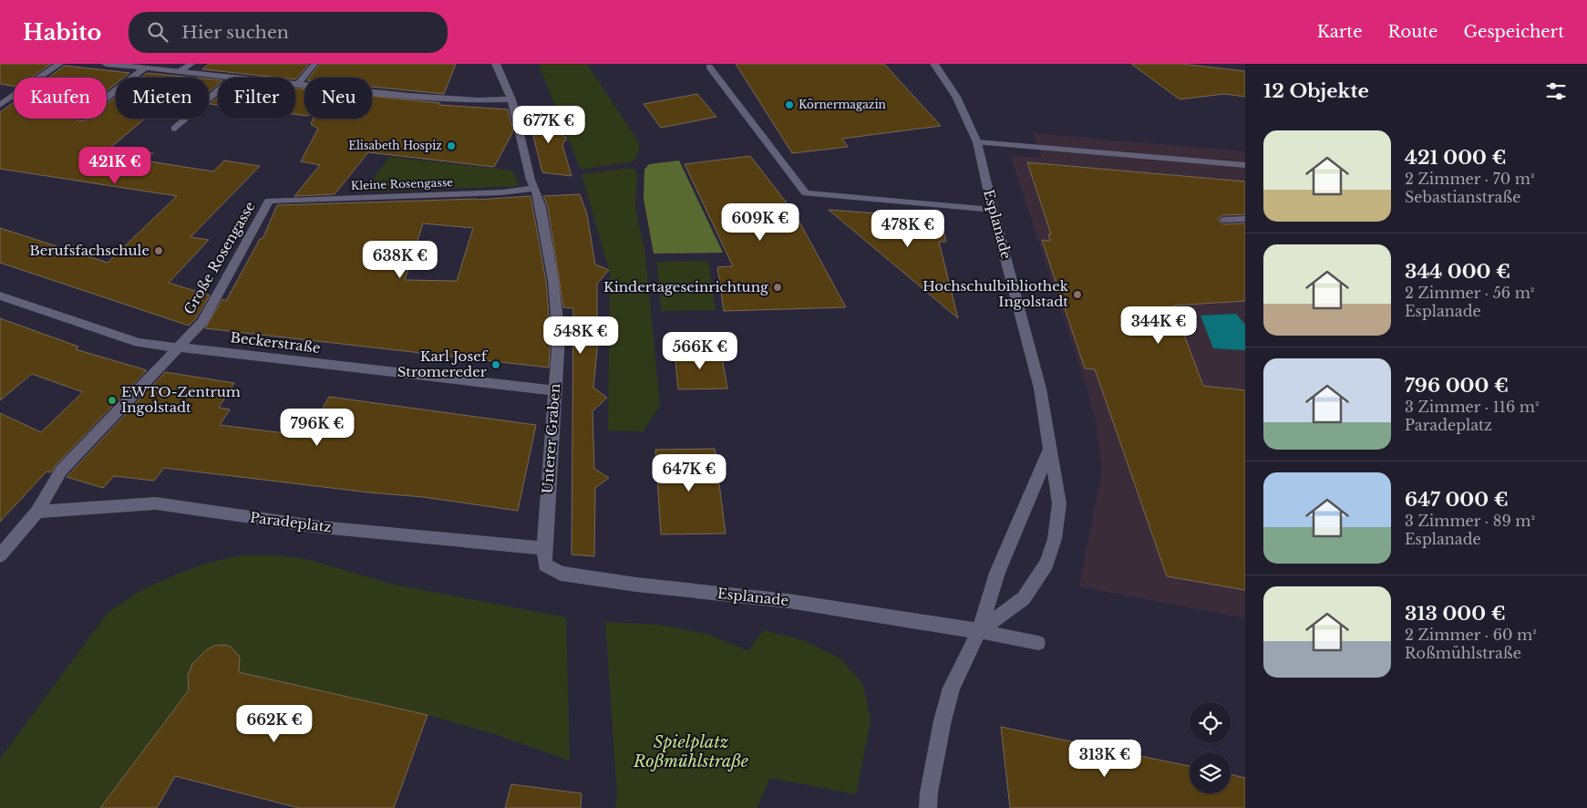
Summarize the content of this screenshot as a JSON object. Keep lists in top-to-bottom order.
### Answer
{
  "streets": {
    "street": [
      "Kleine Rosengasse",
      "Esplanade",
      "Große Rosengasse",
      "Beckerstraße",
      "Unterer Graben",
      "Paradeplatz"
    ]
  },
  "crossings": [
    ["Kleine Rosengasse", "Große Rosengasse"],
    ["Kleine Rosengasse", "Unterer Graben"],
    ["Esplanade", "Unterer Graben"],
    ["Esplanade", "Paradeplatz"],
    ["Große Rosengasse", "Beckerstraße"],
    ["Große Rosengasse", "Paradeplatz"],
    ["Beckerstraße", "Unterer Graben"],
    ["Unterer Graben", "Paradeplatz"]
  ],
  "parks": ["Spielplatz Roßmühlstraße"],
  "places": [
    "Körnermagazin",
    "Elisabeth Hospiz",
    "Berufsfachschule",
    "Kindertageseinrichtung",
    "Hochschulbibliothek Ingolstadt",
    "Karl Josef Stromereder",
    "EWTO-Zentrum Ingolstadt"
  ],
  "page": {
    "header": "Habito",
    "search": "Hier suchen",
    "nav": ["Karte", "Route", "Gespeichert"],
    "heading": "12 Objekte",
    "chip": [
      "Kaufen",
      "Mieten",
      "Filter",
      "Neu"
    ],
    "price": [
      "677K €",
      "421K €",
      "609K €",
      "478K €",
      "638K €",
      "344K €",
      "548K €",
      "566K €",
      "796K €",
      "647K €",
      "662K €",
      "313K €"
    ],
    "list": [
      {
        "name": "421 000 €",
        "note": "2 Zimmer · 70 m² · Sebastianstraße"
      },
      {
        "name": "344 000 €",
        "note": "2 Zimmer · 56 m² · Esplanade"
      },
      {
        "name": "796 000 €",
        "note": "3 Zimmer · 116 m² · Paradeplatz"
      },
      {
        "name": "647 000 €",
        "note": "3 Zimmer · 89 m² · Esplanade"
      },
      {
        "name": "313 000 €",
        "note": "2 Zimmer · 60 m² · Roßmühlstraße"
      }
    ]
  }
}
